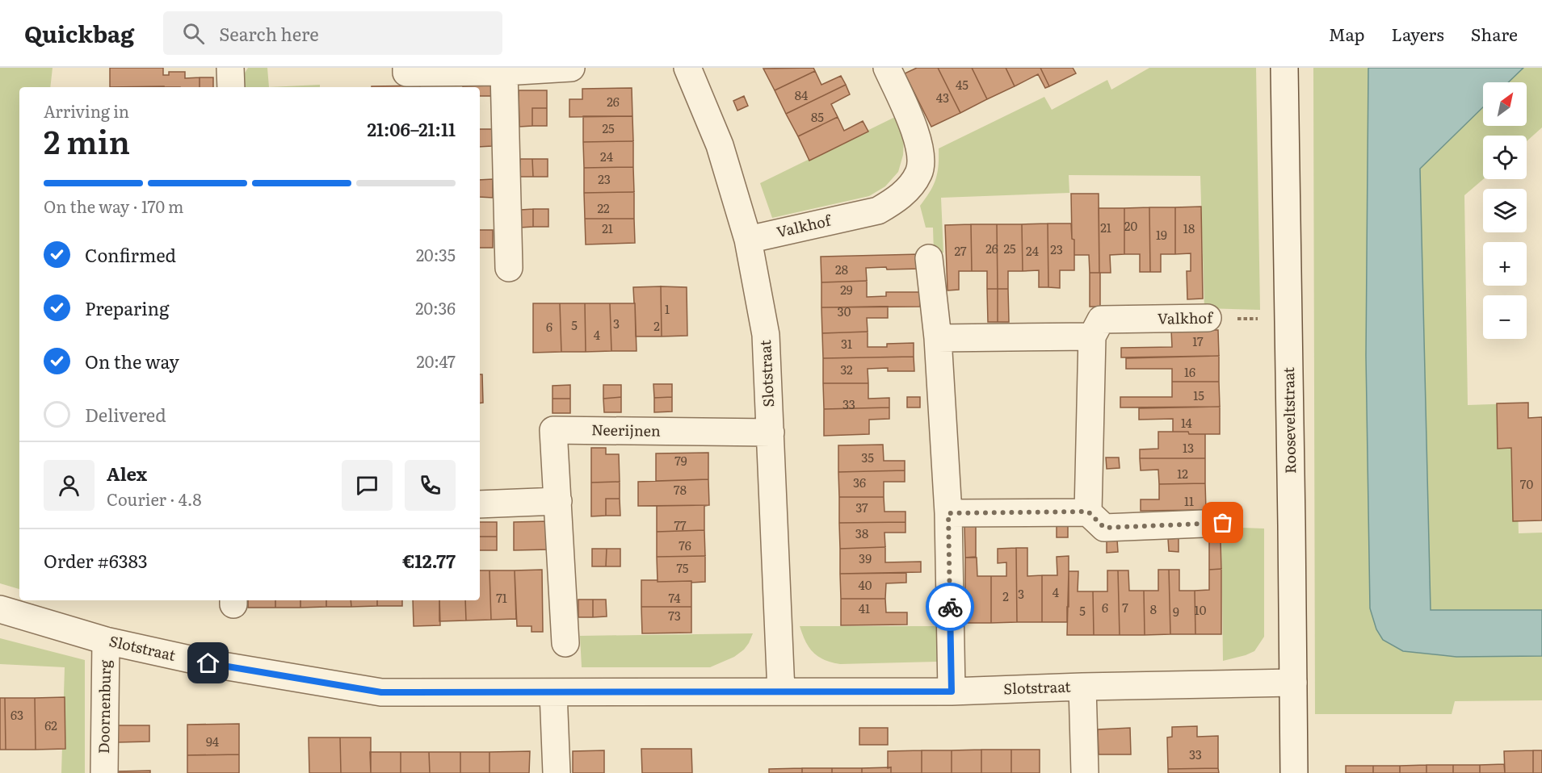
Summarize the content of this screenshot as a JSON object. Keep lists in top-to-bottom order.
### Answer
{
  "streets": {
    "street": [
      "Valkhof",
      "Slotstraat",
      "Rooseveltstraat",
      "Neerijnen",
      "Doornenburg"
    ]
  },
  "crossings": [
    ["Valkhof", "Slotstraat"],
    ["Valkhof", "Rooseveltstraat"],
    ["Slotstraat", "Rooseveltstraat"],
    ["Slotstraat", "Neerijnen"],
    ["Slotstraat", "Doornenburg"]
  ],
  "house_numbers": [
    "45",
    "84",
    "43",
    "26",
    "85",
    "25",
    "24",
    "23",
    "22",
    "20",
    "21",
    "21",
    "18",
    "19",
    "26",
    "25",
    "23",
    "27",
    "24",
    "28",
    "29",
    "1",
    "30",
    "3",
    "5",
    "2",
    "6",
    "4",
    "17",
    "31",
    "32",
    "16",
    "15",
    "33",
    "14",
    "13",
    "35",
    "79",
    "12",
    "36",
    "70",
    "78",
    "11",
    "37",
    "77",
    "38",
    "76",
    "39",
    "75",
    "40",
    "4",
    "3",
    "2",
    "71",
    "74",
    "6",
    "7",
    "41",
    "8",
    "10",
    "5",
    "9",
    "73",
    "63",
    "62",
    "94",
    "33"
  ],
  "north": "top right",
  "page": {
    "header": "Quickbag",
    "search": "Search here",
    "nav": ["Map", "Layers", "Share"],
    "map_buttons": ["+", "−"],
    "heading": ["2 min", "Arriving in", "21:06–21:11"],
    "panel": [
      "Alex",
      "Courier · 4.8",
      "Order #6383",
      "€12.77"
    ],
    "bar": "On the way · 170 m",
    "list": [
      ["Confirmed", "20:35"],
      ["Preparing", "20:36"],
      ["On the way", "20:47"],
      "Delivered"
    ]
  }
}
